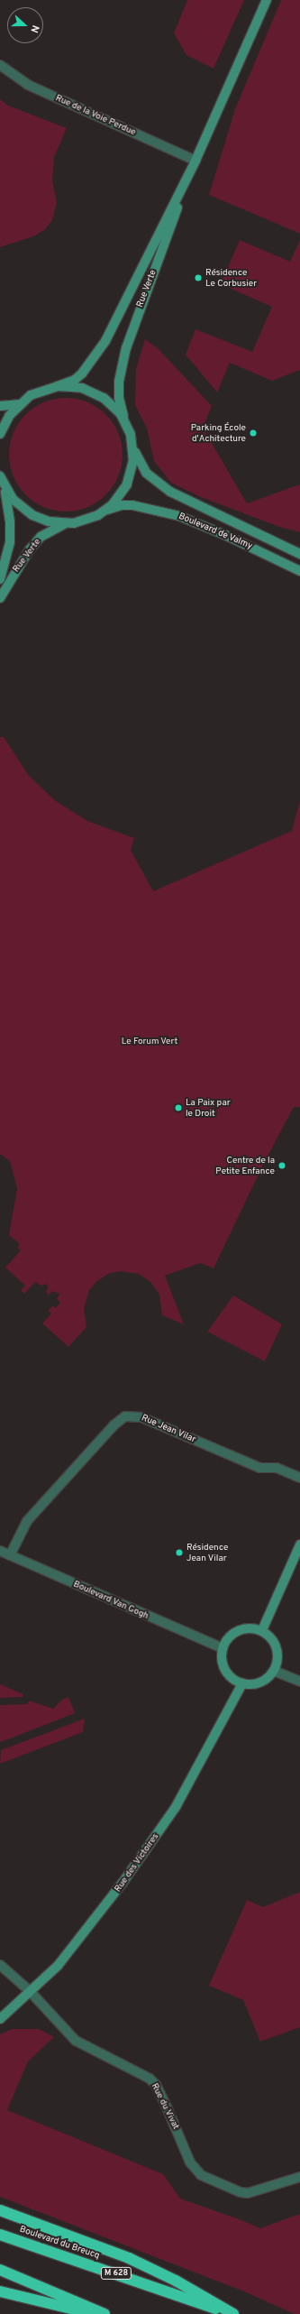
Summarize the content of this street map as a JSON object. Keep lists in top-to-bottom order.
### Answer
{
  "streets": {
    "highway": ["Boulevard du Breucq", "M 628"],
    "street": [
      "Rue de la Voie Perdue",
      "Rue Verte",
      "Boulevard de Valmy",
      "Rue Jean Vilar",
      "Boulevard Van Gogh",
      "Rue des Victoires",
      "Rue du Vivat"
    ]
  },
  "crossings": [
    ["Rue de la Voie Perdue", "Rue Verte"],
    ["Rue Verte", "Boulevard de Valmy"],
    ["Rue Jean Vilar", "Boulevard Van Gogh"],
    ["Boulevard Van Gogh", "Rue des Victoires"],
    ["Rue des Victoires", "Rue du Vivat"]
  ],
  "parks": ["Le Forum Vert"],
  "places": [
    "Résidence Le Corbusier",
    "Parking École d'Achitecture",
    "La Paix par le Droit",
    "Centre de la Petite Enfance",
    "Résidence Jean Vilar"
  ],
  "north": "right"
}
